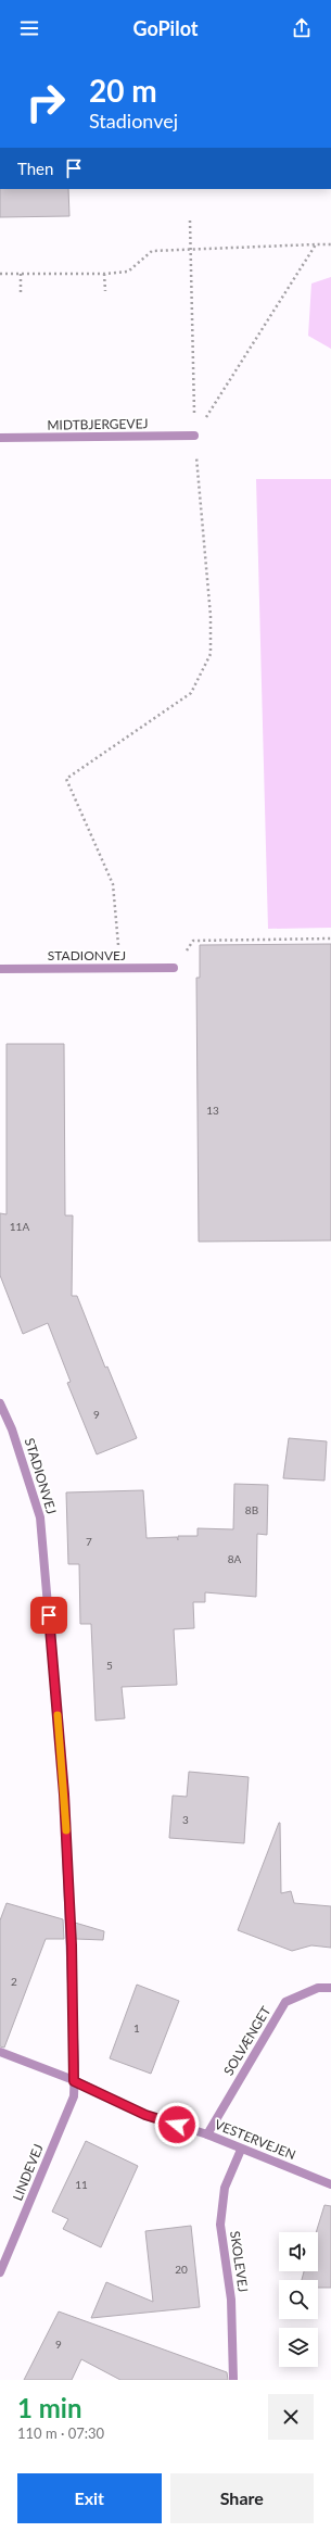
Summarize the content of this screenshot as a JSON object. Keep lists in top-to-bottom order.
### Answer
{
  "streets": {
    "street": [
      "MIDTBJERGEVEJ",
      "STADIONVEJ",
      "SOLVÆNGET",
      "VESTERVEJEN",
      "LINDEVEJ",
      "SKOLEVEJ"
    ]
  },
  "crossings": [
    ["STADIONVEJ", "VESTERVEJEN"],
    ["STADIONVEJ", "LINDEVEJ"],
    ["SOLVÆNGET", "VESTERVEJEN"],
    ["VESTERVEJEN", "LINDEVEJ"],
    ["VESTERVEJEN", "SKOLEVEJ"]
  ],
  "house_numbers": [
    "13",
    "11A",
    "9",
    "8B",
    "7",
    "8A",
    "5",
    "3",
    "2",
    "1",
    "11",
    "20",
    "9"
  ],
  "page": {
    "header": "GoPilot",
    "turn": ["20 m", "Stadionvej"],
    "then": "Then",
    "heading": ["1 min", "110 m · 07:30"],
    "buttons": ["Exit", "Share"]
  }
}
